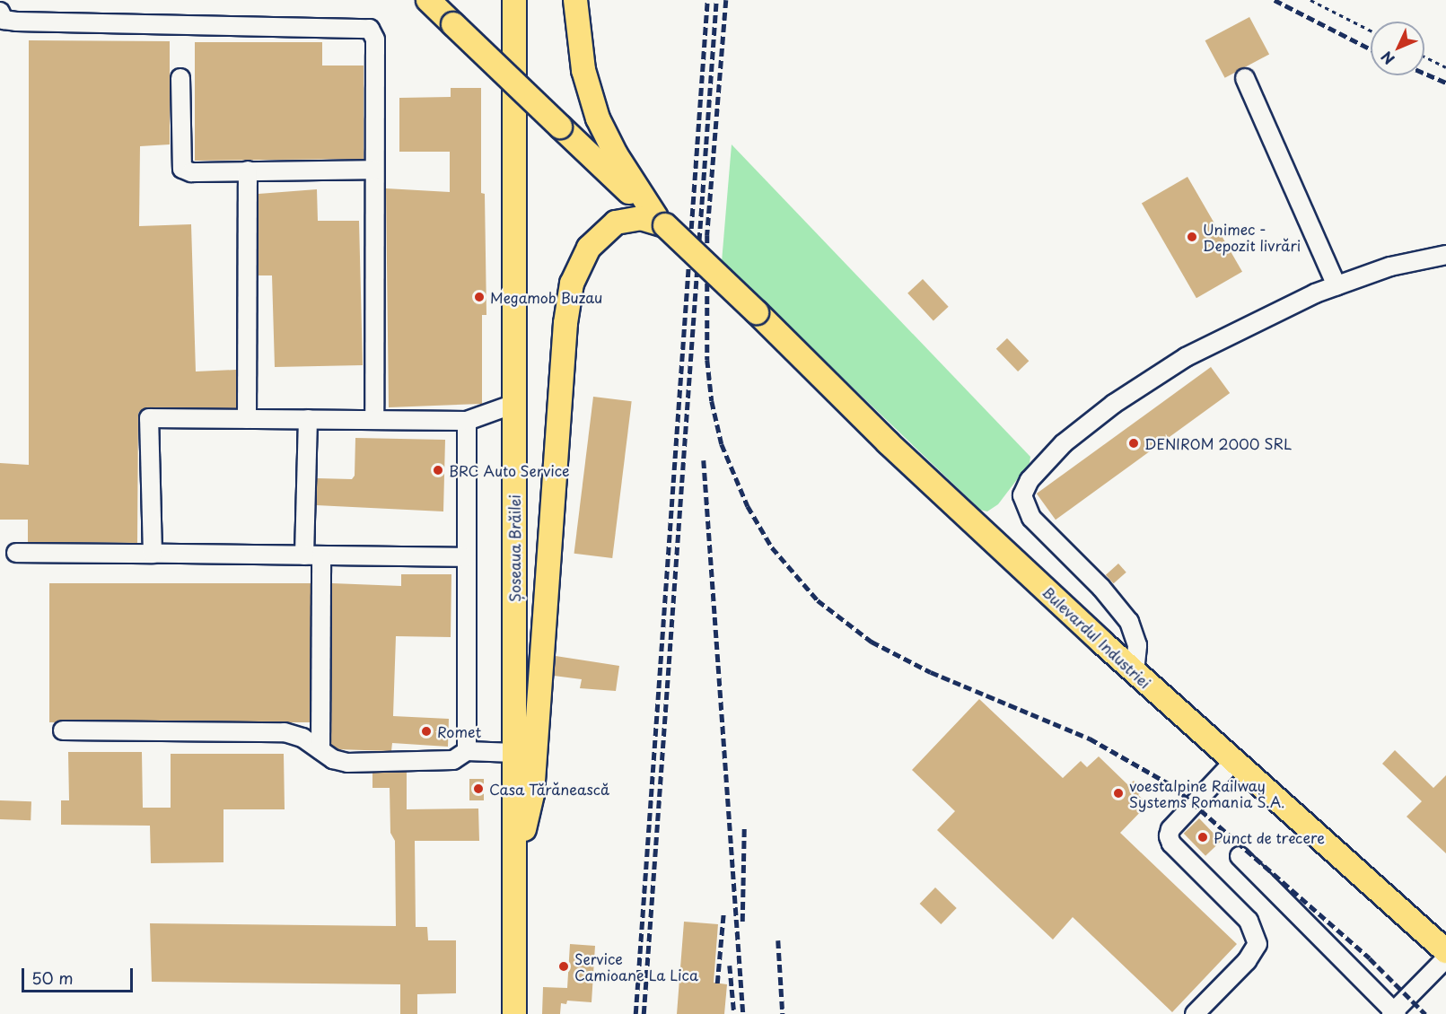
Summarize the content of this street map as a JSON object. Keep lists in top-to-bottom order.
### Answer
{
  "streets": {
    "main road": ["Șoseaua Brăilei", "Bulevardul Industriei"]
  },
  "places": [
    "Unimec - Depozit livrări",
    "Megamob Buzau",
    "DENIROM 2000 SRL",
    "BRC Auto Service",
    "Romet",
    "Casa Tărănească",
    "voestalpine Railway Systems Romania S.A.",
    "Punct de trecere",
    "Service Camioane La Lica"
  ],
  "scale_bar": "50 m",
  "north": "bottom left"
}
